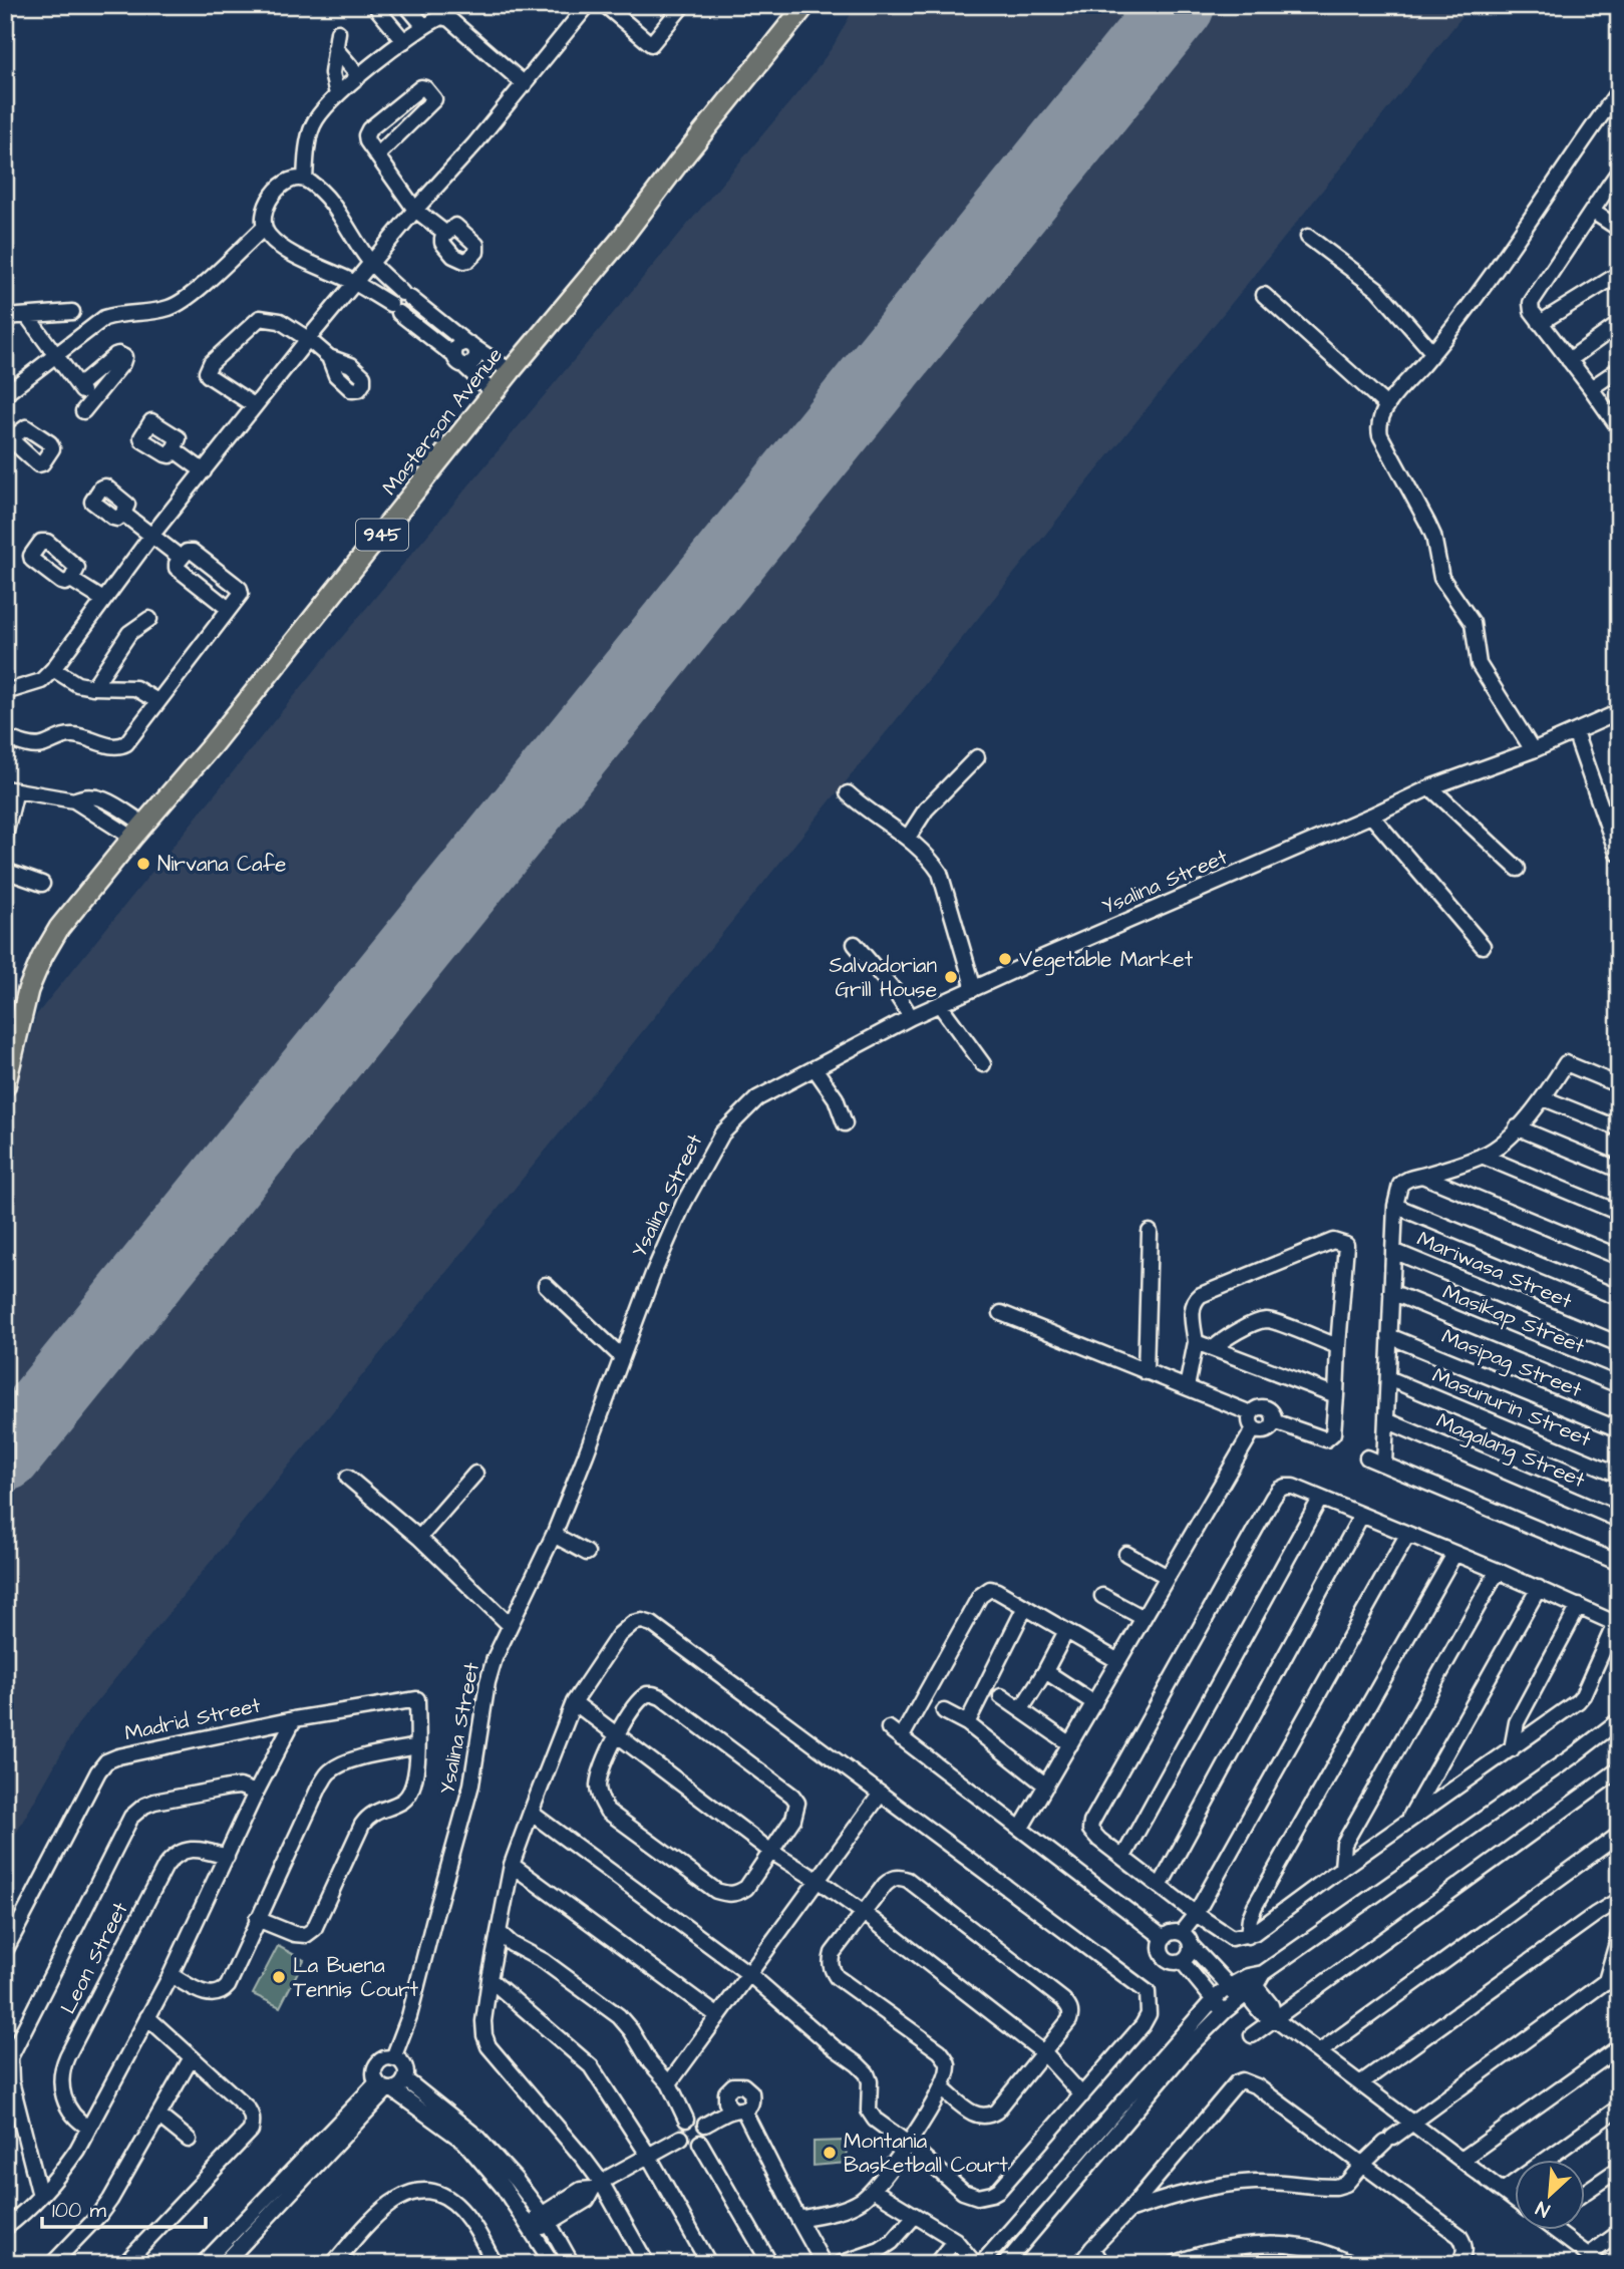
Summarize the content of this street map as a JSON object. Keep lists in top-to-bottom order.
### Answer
{
  "streets": {
    "main road": ["Masterson Avenue", "945"],
    "street": [
      "Ysalina Street",
      "Mariwasa Street",
      "Masikap Street",
      "Masipag Street",
      "Masunurin Street",
      "Magalang Street",
      "Madrid Street",
      "Leon Street"
    ]
  },
  "places": [
    "Nirvana Cafe",
    "Vegetable Market",
    "Salvadorian Grill House",
    "La Buena Tennis Court",
    "Montania Basketball Court"
  ],
  "scale_bar": "100 m",
  "north": "bottom left"
}
